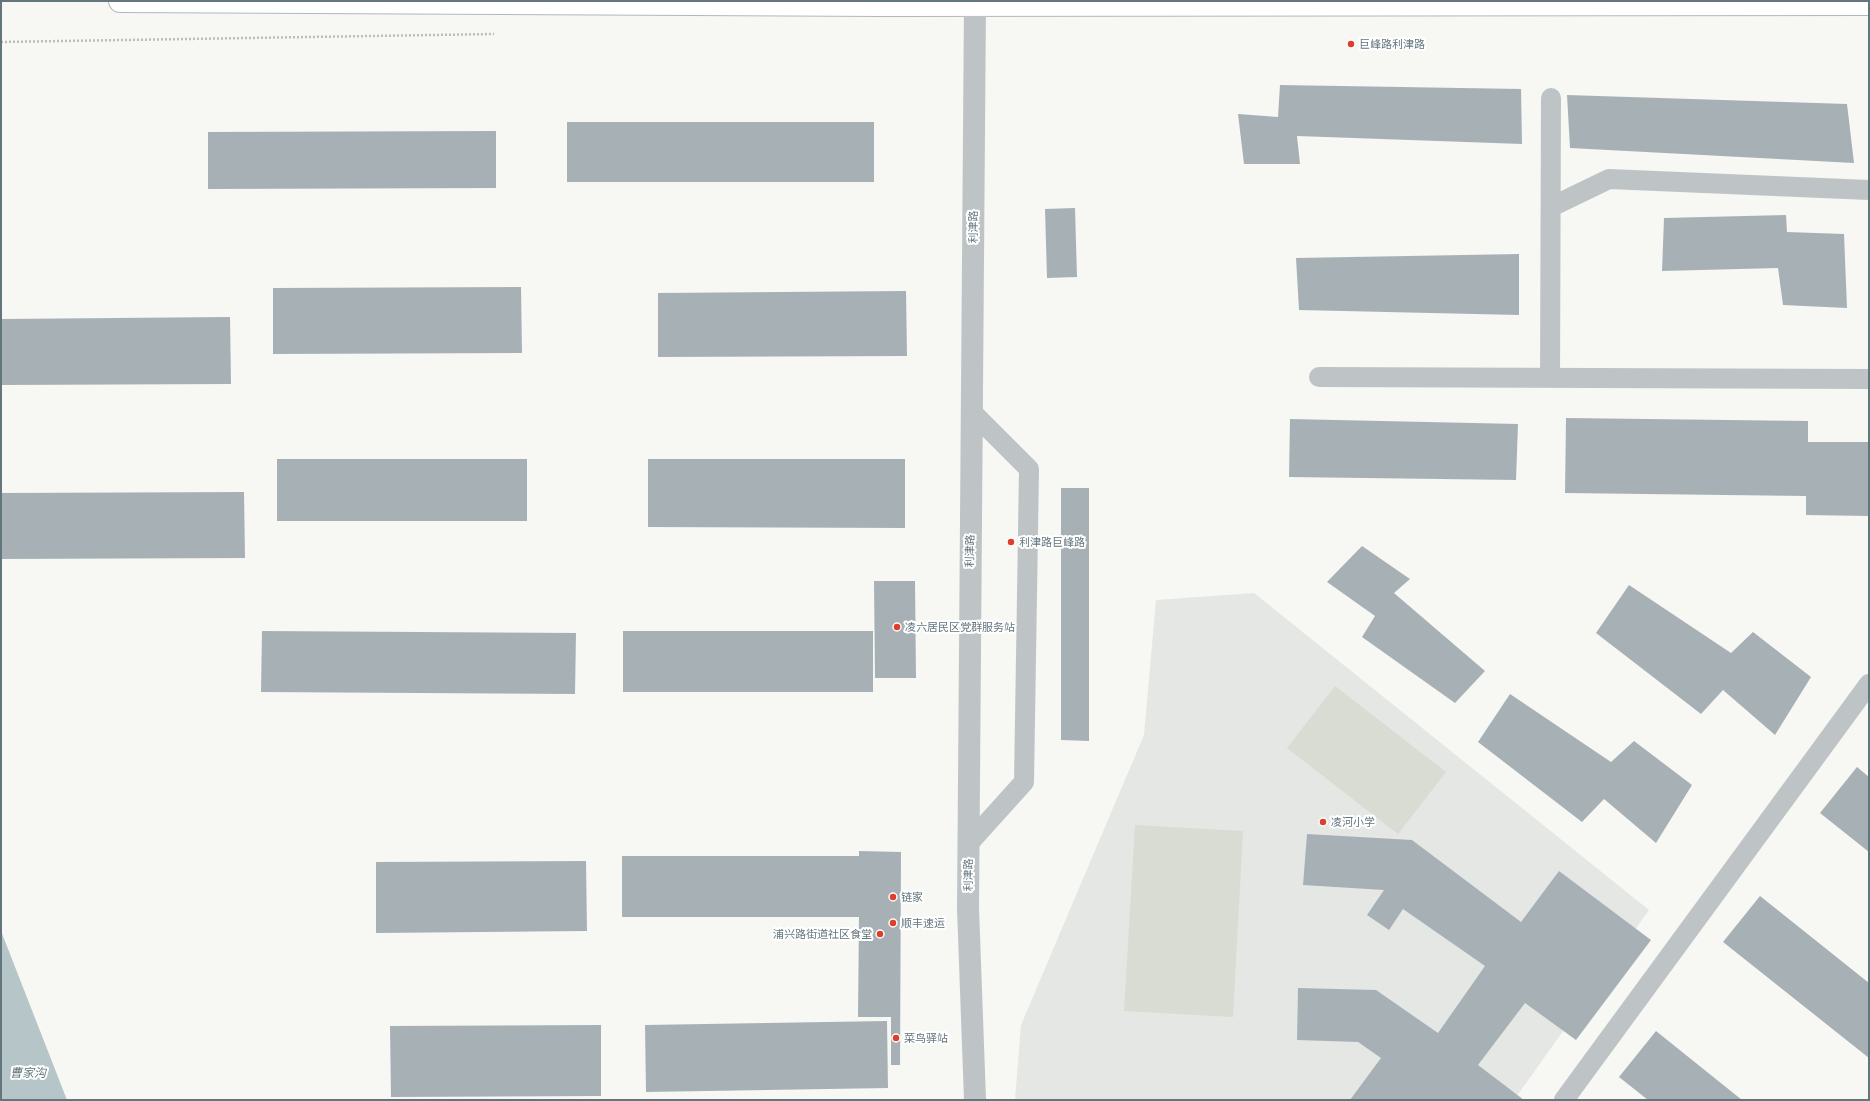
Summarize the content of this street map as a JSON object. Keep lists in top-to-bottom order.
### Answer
{
  "streets": {
    "street": ["利津路"]
  },
  "water": ["曹家沟"],
  "places": [
    "巨峰路利津路",
    "利津路巨峰路",
    "凌六居民区党群服务站",
    "凌河小学",
    "链家",
    "顺丰速运",
    "浦兴路街道社区食堂",
    "菜鸟驿站"
  ]
}
